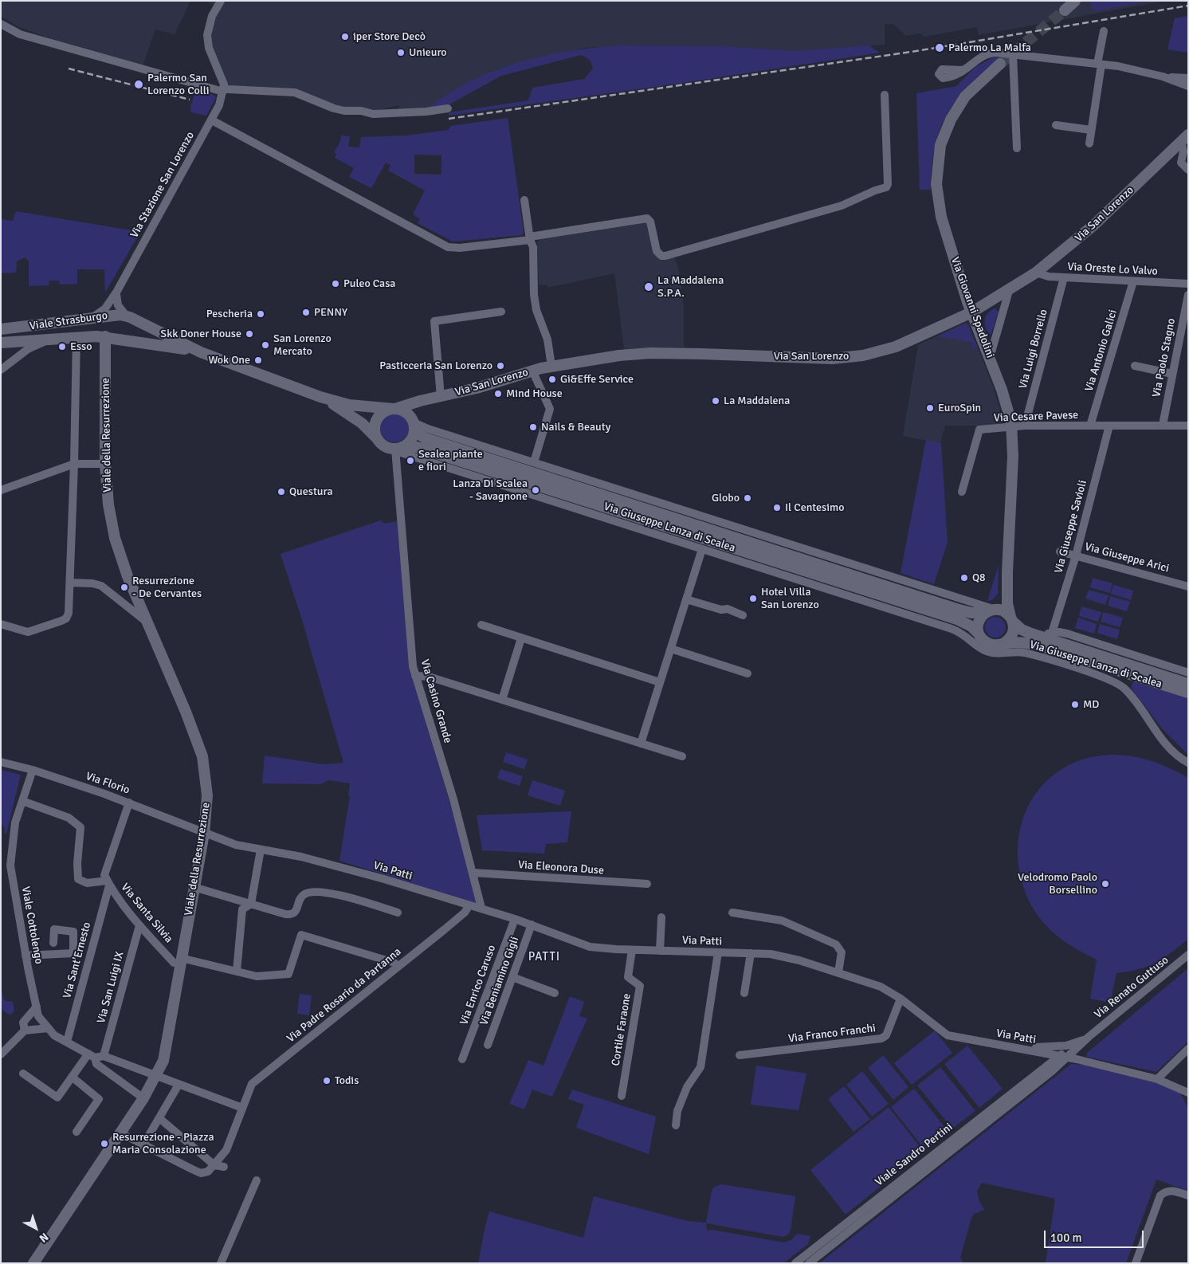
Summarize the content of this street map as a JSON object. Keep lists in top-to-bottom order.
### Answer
{
  "streets": {
    "street": [
      "Via Stazione San Lorenzo",
      "Via San Lorenzo",
      "Via Oreste Lo Valvo",
      "Via Giovanni Spadolini",
      "Viale Strasburgo",
      "Via Luigi Borrello",
      "Via Antonio Galici",
      "Via Paolo Stagno",
      "Via Cesare Pavese",
      "Viale della Resurrezione",
      "Via Giuseppe Savioli",
      "Via Giuseppe Lanza di Scalea",
      "Via Giuseppe Arici",
      "Via Casino Grande",
      "Via Florio",
      "Via Eleonora Duse",
      "Via Patti",
      "Via Santa Silvia",
      "Viale Cottolengo",
      "Via Sant'Ernesto",
      "Via Beniamino Gigli",
      "Via Enrico Caruso",
      "Via San Luigi IX",
      "Via Renato Guttuso",
      "Via Padre Rosario da Partanna",
      "Cortile Faraone",
      "Via Franco Franchi",
      "Viale Sandro Pertini"
    ]
  },
  "crossings": [
    ["Via Stazione San Lorenzo", "Viale Strasburgo"],
    ["Via San Lorenzo", "Via Oreste Lo Valvo"],
    ["Via San Lorenzo", "Via Giovanni Spadolini"],
    ["Via San Lorenzo", "Viale Strasburgo"],
    ["Via San Lorenzo", "Via Giuseppe Lanza di Scalea"],
    ["Via San Lorenzo", "Via Casino Grande"],
    ["Via Oreste Lo Valvo", "Via Luigi Borrello"],
    ["Via Oreste Lo Valvo", "Via Antonio Galici"],
    ["Via Giovanni Spadolini", "Via Cesare Pavese"],
    ["Via Giovanni Spadolini", "Via Giuseppe Lanza di Scalea"],
    ["Viale Strasburgo", "Viale della Resurrezione"],
    ["Via Luigi Borrello", "Via Cesare Pavese"],
    ["Via Antonio Galici", "Via Cesare Pavese"],
    ["Via Paolo Stagno", "Via Cesare Pavese"],
    ["Via Cesare Pavese", "Via Giuseppe Savioli"],
    ["Viale della Resurrezione", "Via Florio"],
    ["Viale della Resurrezione", "Via Patti"],
    ["Viale della Resurrezione", "Via Santa Silvia"],
    ["Viale della Resurrezione", "Viale Cottolengo"],
    ["Via Giuseppe Savioli", "Via Giuseppe Lanza di Scalea"],
    ["Via Giuseppe Savioli", "Via Giuseppe Arici"],
    ["Via Giuseppe Lanza di Scalea", "Via Casino Grande"],
    ["Via Casino Grande", "Via Eleonora Duse"],
    ["Via Casino Grande", "Via Patti"],
    ["Via Florio", "Via Patti"],
    ["Via Florio", "Via Santa Silvia"],
    ["Via Florio", "Viale Cottolengo"],
    ["Via Patti", "Via Beniamino Gigli"],
    ["Via Patti", "Via Enrico Caruso"],
    ["Via Patti", "Via Renato Guttuso"],
    ["Via Patti", "Via Padre Rosario da Partanna"],
    ["Via Patti", "Cortile Faraone"],
    ["Via Patti", "Via Franco Franchi"],
    ["Via Santa Silvia", "Via Sant'Ernesto"],
    ["Via Santa Silvia", "Via San Luigi IX"],
    ["Viale Cottolengo", "Via Sant'Ernesto"],
    ["Via Renato Guttuso", "Viale Sandro Pertini"]
  ],
  "districts": ["PATTI"],
  "places": [
    "iper Store Decò",
    "Palermo La Malfa",
    "Unieuro",
    "Palermo San Lorenzo Colli",
    "Puleo Casa",
    "La Maddalena S.P.A.",
    "PENNY",
    "Pescheria",
    "Skk Doner House",
    "San Lorenzo Mercato",
    "Esso",
    "Wok One",
    "Pasticceria San Lorenzo",
    "Gi&Effe Service",
    "Mind House",
    "La Maddalena",
    "EuroSpin",
    "Nails & Beauty",
    "Sealea piante e fiori",
    "Lanza Di Scalea - Savagnone",
    "Questura",
    "Globo",
    "Il Centesimo",
    "Q8",
    "Resurrezione - De Cervantes",
    "Hotel Villa San Lorenzo",
    "MD",
    "Velodromo Paolo Borsellino",
    "Todis",
    "Resurrezione - Piazza Maria Consolazione"
  ],
  "scale_bar": "100 m",
  "north": "bottom right"
}
